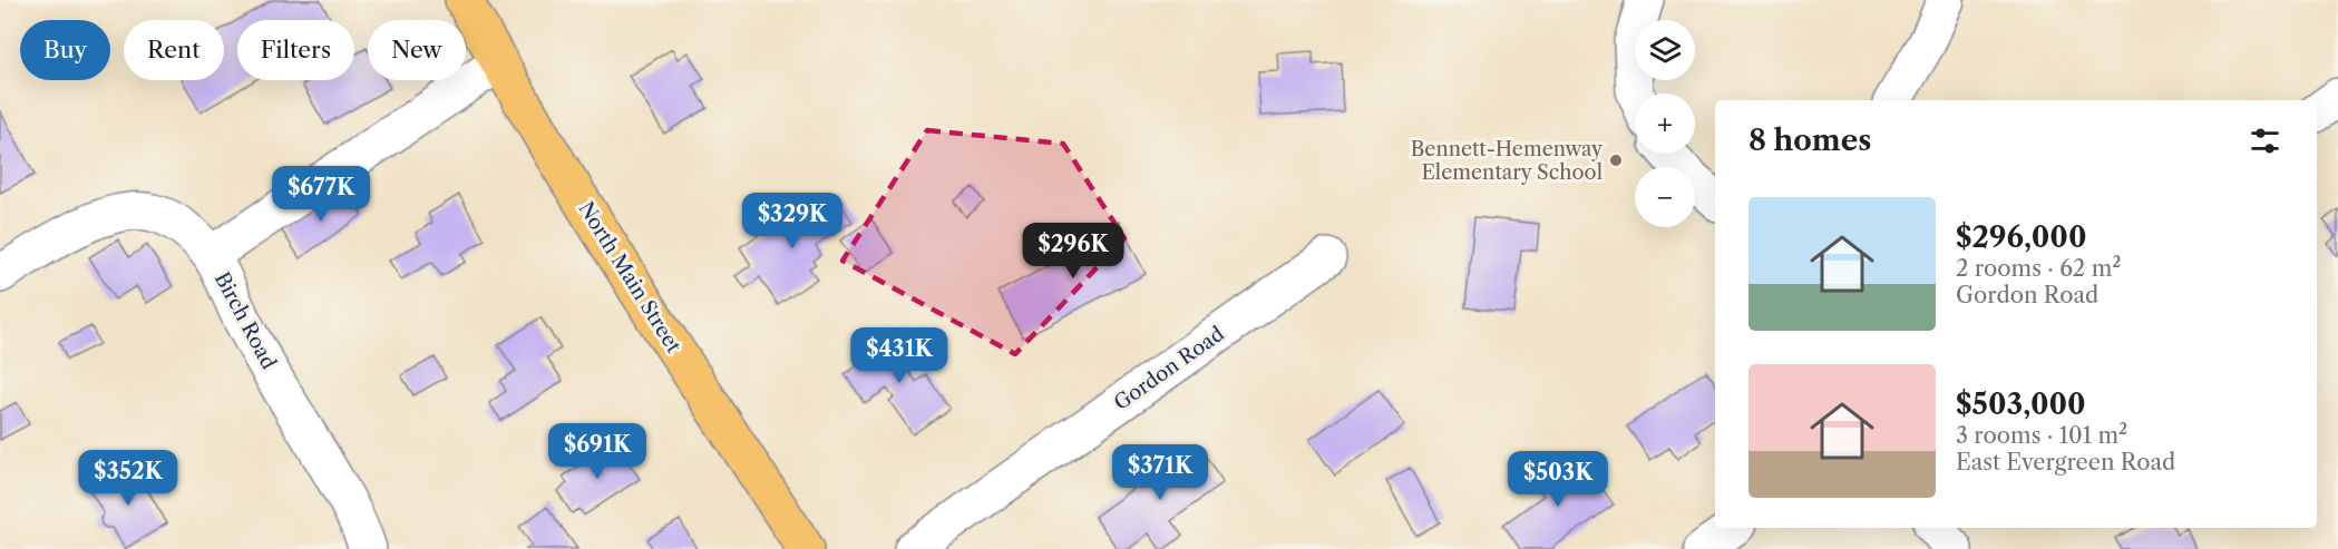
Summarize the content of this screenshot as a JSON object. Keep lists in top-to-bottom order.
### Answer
{
  "streets": {
    "main road": ["North Main Street"],
    "street": ["Birch Road", "Gordon Road"]
  },
  "crossings": [
    ["North Main Street", "Birch Road"]
  ],
  "places": ["Bennett-Hemenway Elementary School"],
  "page": {
    "map_buttons": ["+", "−"],
    "chip": [
      "Buy",
      "Rent",
      "Filters",
      "New"
    ],
    "heading": "8 homes",
    "price": [
      "$677K",
      "$329K",
      "$296K",
      "$431K",
      "$691K",
      "$371K",
      "$352K",
      "$503K"
    ],
    "list": [
      {
        "name": "$296,000",
        "note": "2 rooms · 62 m² · Gordon Road"
      },
      {
        "name": "$503,000",
        "note": "3 rooms · 101 m² · East Evergreen Road"
      }
    ]
  }
}
